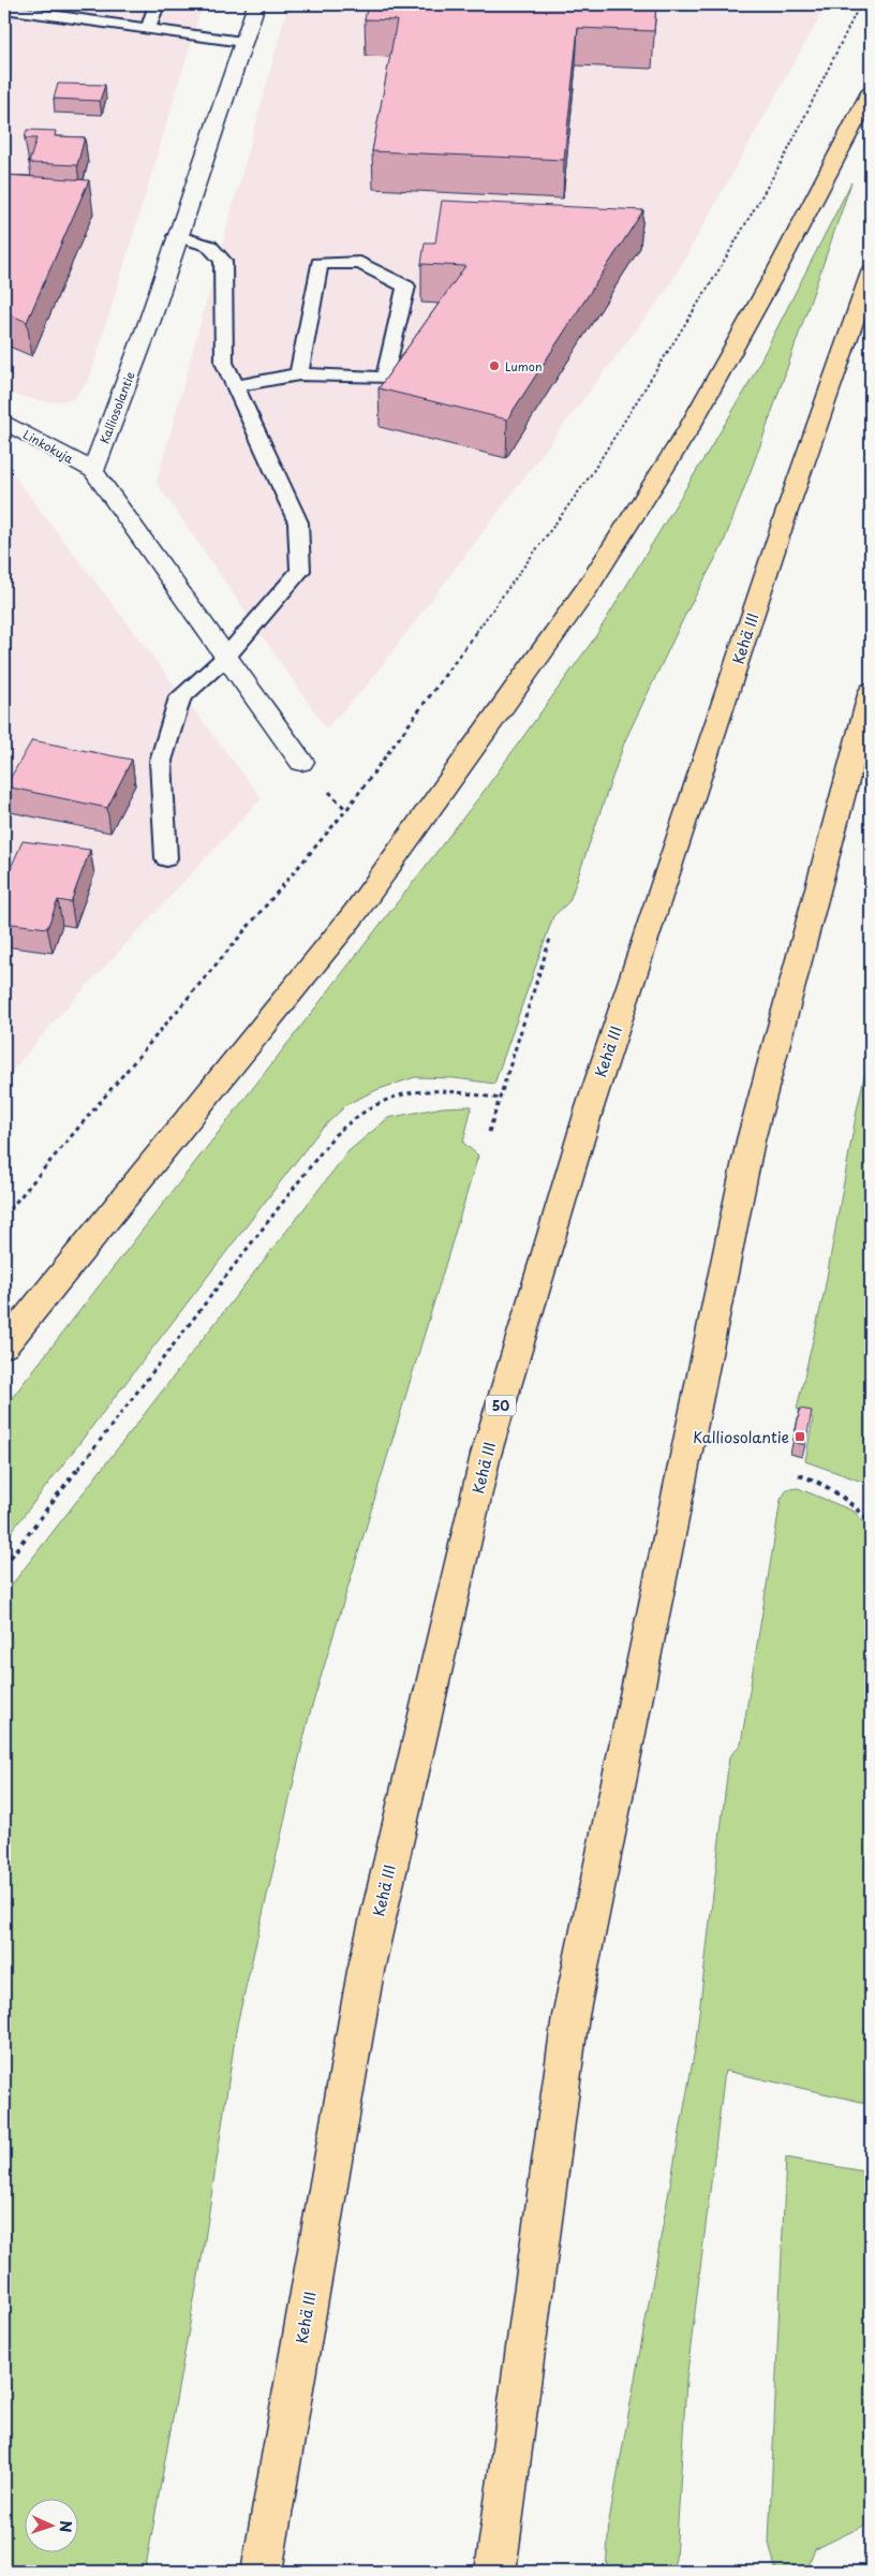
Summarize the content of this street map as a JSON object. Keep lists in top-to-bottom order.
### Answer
{
  "streets": {
    "highway": ["Kehä III", "50"],
    "street": ["Kalliosolantie", "Linkokuja"]
  },
  "crossings": [
    ["Kalliosolantie", "Linkokuja"]
  ],
  "places": {
    "other": ["Lumon"],
    "transit": ["Kalliosolantie"]
  },
  "north": "right"
}
